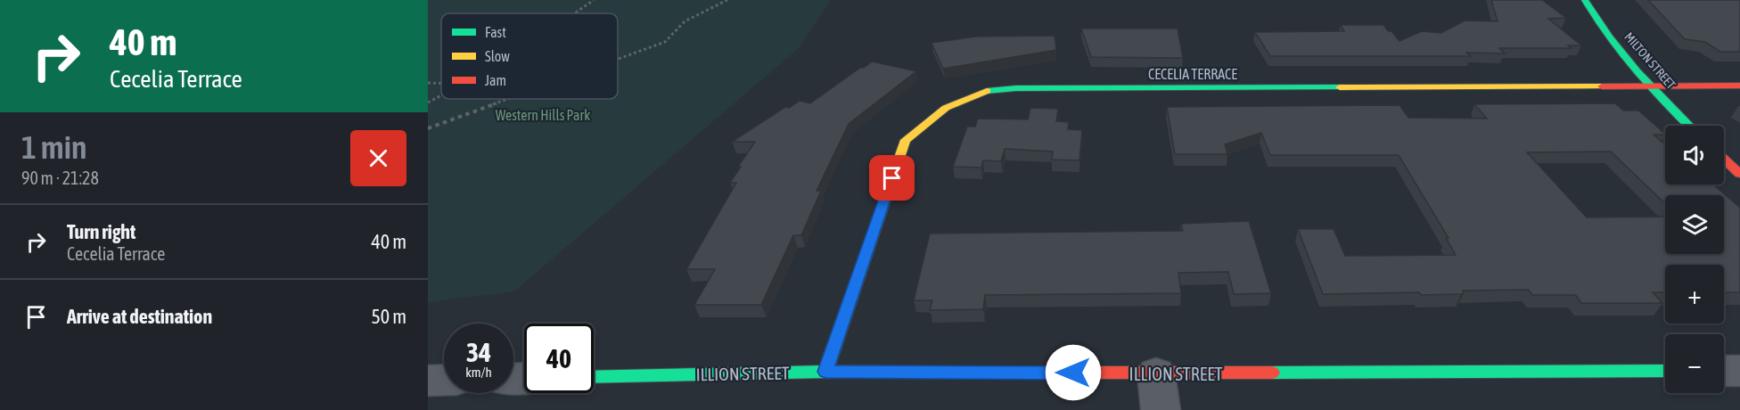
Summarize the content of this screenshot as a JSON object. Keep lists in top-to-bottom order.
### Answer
{
  "streets": {
    "street": ["MILTON STREET", "CECELIA TERRACE", "ILLION STREET"]
  },
  "crossings": [
    ["MILTON STREET", "CECELIA TERRACE"],
    ["CECELIA TERRACE", "ILLION STREET"]
  ],
  "parks": ["Western Hills Park"],
  "legend": ["Fast", "Slow", "Jam"],
  "page": {
    "turn": ["40 m", "Cecelia Terrace"],
    "heading": ["1 min", "90 m · 21:28"],
    "map_buttons": ["+", "−"],
    "list": [
      {
        "name": "Turn right",
        "note": "Cecelia Terrace",
        "value": "40 m"
      },
      {
        "name": "Arrive at destination",
        "value": "50 m"
      }
    ],
    "speed": "34 km/h",
    "limit": "40"
  }
}
